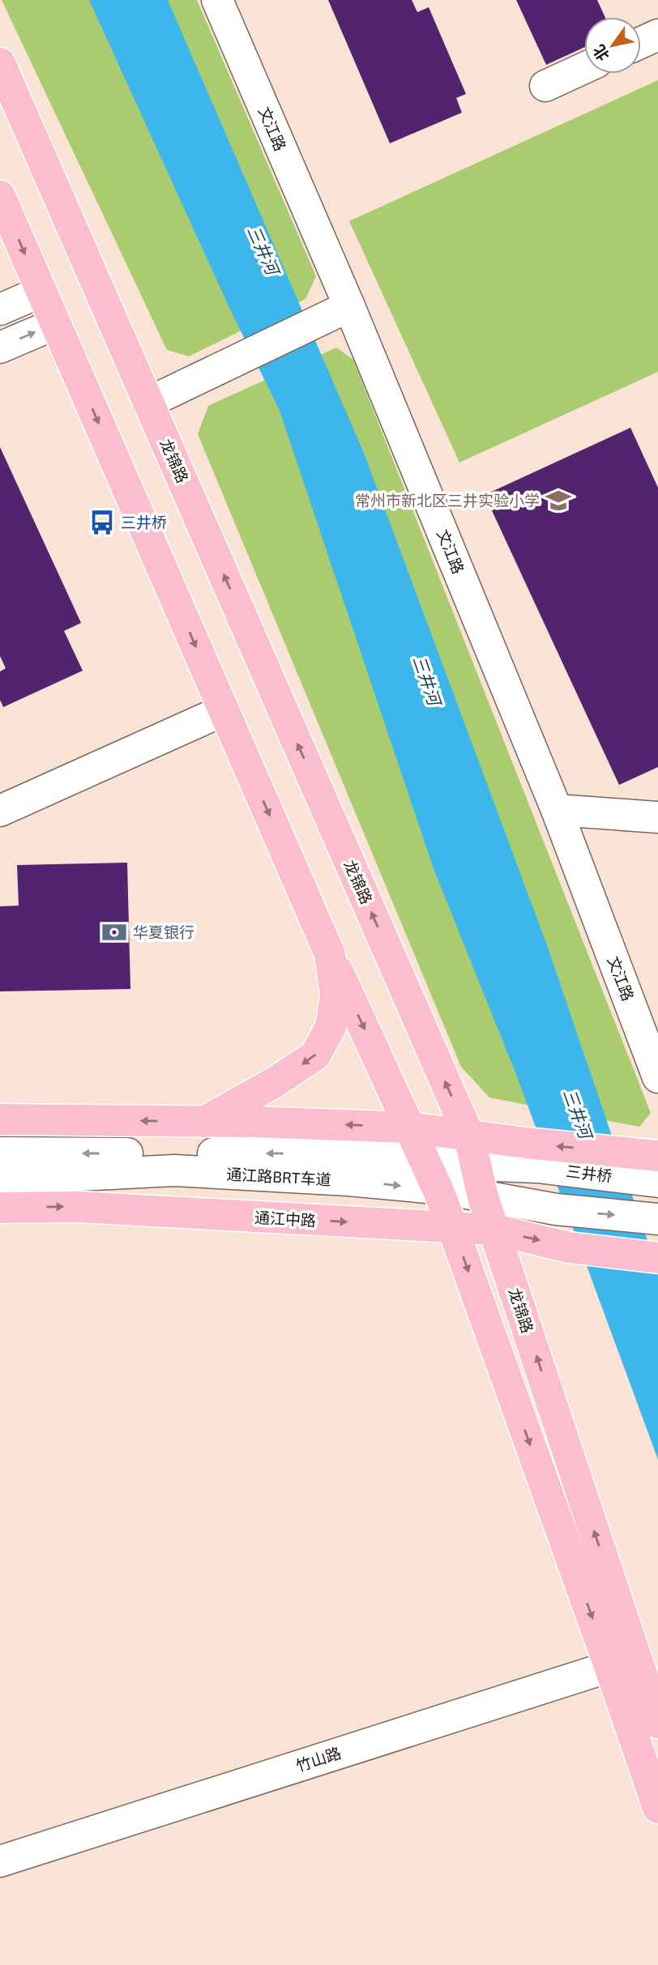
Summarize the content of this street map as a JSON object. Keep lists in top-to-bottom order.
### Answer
{
  "streets": {
    "main road": ["龙锦路", "三井桥", "通江中路"],
    "street": ["文江路", "通江路BRT车道", "竹山路"]
  },
  "crossings": [
    ["龙锦路", "通江路BRT车道"],
    ["龙锦路", "通江中路"],
    ["龙锦路", "竹山路"],
    ["三井桥", "通江路BRT车道"]
  ],
  "one_way": ["三井桥"],
  "water": ["三井河"],
  "places": {
    "school or university": ["常州市新北区三井实验小学"],
    "bus stop": ["三井桥"],
    "bank": ["华夏银行"]
  },
  "north": "bottom left"
}
